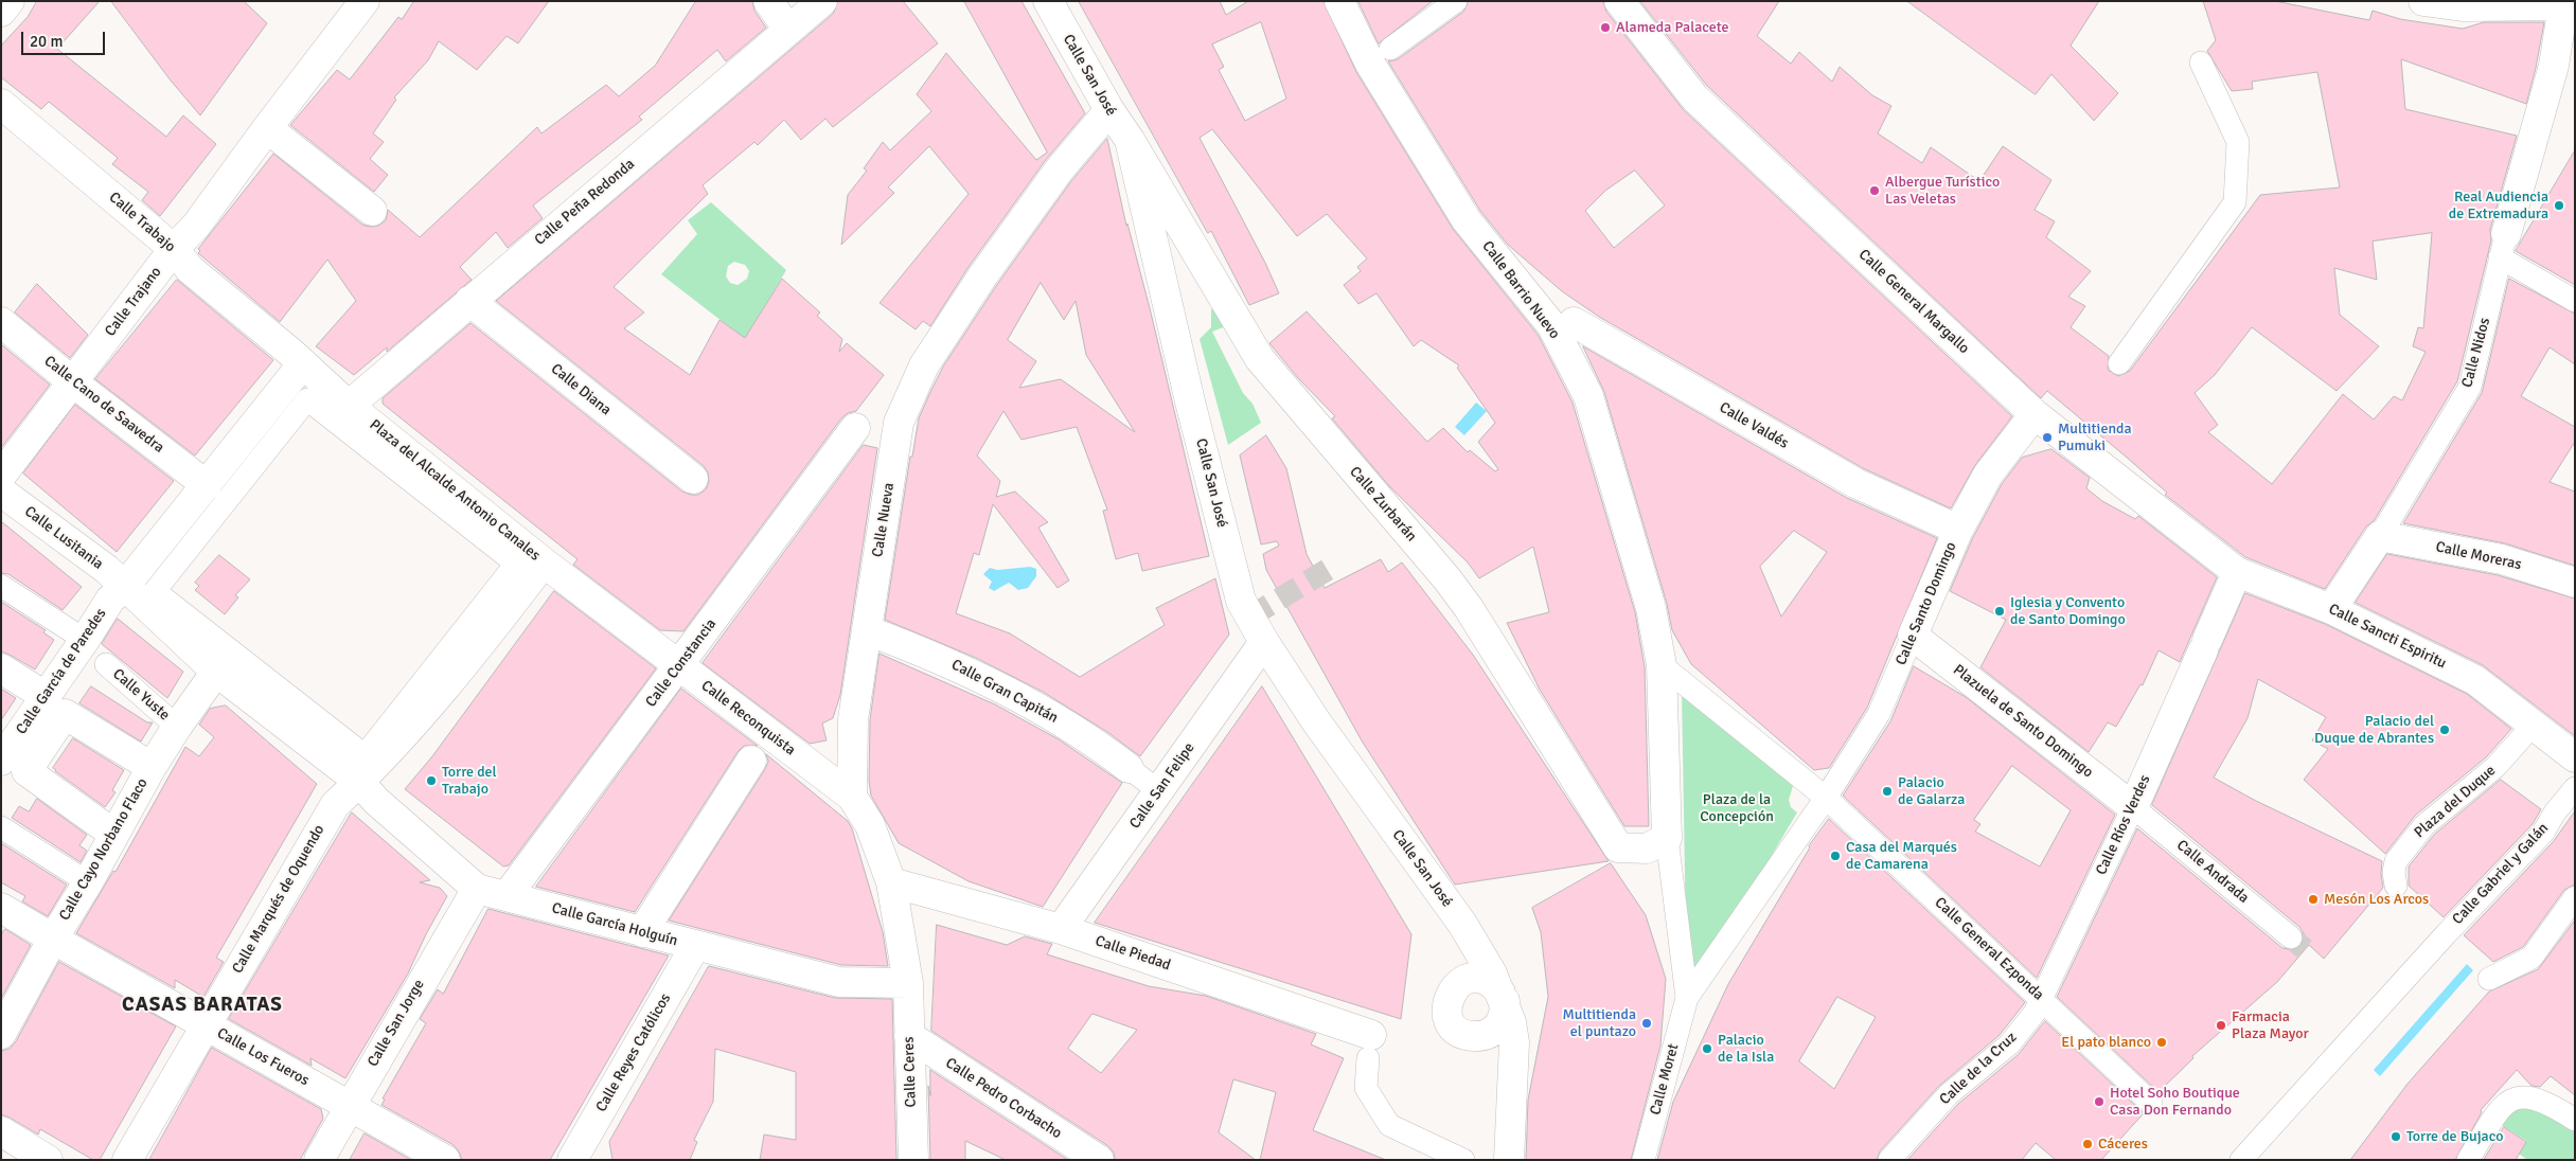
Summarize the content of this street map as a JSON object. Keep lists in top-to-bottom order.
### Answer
{
  "streets": {
    "street": [
      "Calle San José",
      "Calle Peña Redonda",
      "Calle Trabajo",
      "Calle Barrio Nuevo",
      "Calle Trajano",
      "Calle General Margallo",
      "Calle Nidos",
      "Calle Diana",
      "Calle Cano de Saavedra",
      "Calle Valdés",
      "Plaza del Alcalde Antonio Canales",
      "Calle Zurbarán",
      "Calle Nueva",
      "Calle Lusitania",
      "Calle Moreras",
      "Calle Santo Domingo",
      "Calle Sancti Espiritu",
      "Calle Constancia",
      "Calle García de Paredes",
      "Calle Gran Capitán",
      "Calle Yuste",
      "Calle Reconquista",
      "Plazuela de Santo Domingo",
      "Calle San Felipe",
      "Plaza del Duque",
      "Calle Ríos Verdes",
      "Calle Cayo Norbano Flaco",
      "Calle Andrada",
      "Calle Gabriel y Galán",
      "Calle Marqués de Oquendo",
      "Calle García Holguín",
      "Calle General Ezponda",
      "Calle Piedad",
      "Calle San Jorge",
      "Calle Reyes Católicos",
      "Calle Los Fueros",
      "Calle de la Cruz",
      "Calle Ceres",
      "Calle Moret",
      "Calle Pedro Corbacho"
    ]
  },
  "crossings": [
    ["Calle San José", "Calle Zurbarán"],
    ["Calle San José", "Calle Nueva"],
    ["Calle San José", "Calle San Felipe"],
    ["Calle Peña Redonda", "Calle Diana"],
    ["Calle Peña Redonda", "Plaza del Alcalde Antonio Canales"],
    ["Calle Trabajo", "Calle Trajano"],
    ["Calle Trabajo", "Plaza del Alcalde Antonio Canales"],
    ["Calle Barrio Nuevo", "Calle Valdés"],
    ["Calle Trajano", "Calle Cano de Saavedra"],
    ["Calle General Margallo", "Calle Santo Domingo"],
    ["Calle General Margallo", "Calle Sancti Espiritu"],
    ["Calle General Margallo", "Calle Ríos Verdes"],
    ["Calle Nidos", "Calle Moreras"],
    ["Calle Nidos", "Calle Sancti Espiritu"],
    ["Calle Valdés", "Calle Santo Domingo"],
    ["Plaza del Alcalde Antonio Canales", "Calle Reconquista"],
    ["Plaza del Alcalde Antonio Canales", "Calle Marqués de Oquendo"],
    ["Plaza del Alcalde Antonio Canales", "Calle García Holguín"],
    ["Calle Nueva", "Calle Gran Capitán"],
    ["Calle Nueva", "Calle Reconquista"],
    ["Calle Lusitania", "Calle García de Paredes"],
    ["Calle Santo Domingo", "Plazuela de Santo Domingo"],
    ["Calle Santo Domingo", "Calle General Ezponda"],
    ["Calle Sancti Espiritu", "Plaza del Duque"],
    ["Calle Sancti Espiritu", "Calle Ríos Verdes"],
    ["Calle Constancia", "Calle Reconquista"],
    ["Calle Constancia", "Calle García Holguín"],
    ["Calle Gran Capitán", "Calle San Felipe"],
    ["Calle Yuste", "Calle Cayo Norbano Flaco"],
    ["Plazuela de Santo Domingo", "Calle Ríos Verdes"],
    ["Plazuela de Santo Domingo", "Calle Andrada"],
    ["Calle San Felipe", "Calle Piedad"],
    ["Calle Ríos Verdes", "Calle Andrada"],
    ["Calle Ríos Verdes", "Calle General Ezponda"],
    ["Calle Ríos Verdes", "Calle de la Cruz"],
    ["Calle Cayo Norbano Flaco", "Calle Los Fueros"],
    ["Calle Marqués de Oquendo", "Calle García Holguín"],
    ["Calle Marqués de Oquendo", "Calle Los Fueros"],
    ["Calle García Holguín", "Calle San Jorge"],
    ["Calle García Holguín", "Calle Reyes Católicos"],
    ["Calle García Holguín", "Calle Ceres"],
    ["Calle General Ezponda", "Calle de la Cruz"],
    ["Calle San Jorge", "Calle Los Fueros"],
    ["Calle Ceres", "Calle Pedro Corbacho"]
  ],
  "districts": ["CASAS BARATAS"],
  "parks": ["Plaza de la Concepción"],
  "places": [
    "Alameda Palacete",
    "Albergue Turístico Las Veletas",
    "Real Audiencia de Extremadura",
    "Multitienda Pumuki",
    "Iglesia y Convento de Santo Domingo",
    "Palacio del Duque de Abrantes",
    "Torre del Trabajo",
    "Palacio de Galarza",
    "Casa del Marqués de Camarena",
    "Mesón Los Arcos",
    "Multitienda el puntazo",
    "Farmacia Plaza Mayor",
    "El pato blanco",
    "Palacio de la Isla",
    "Hotel Soho Boutique Casa Don Fernando",
    "Torre de Bujaco",
    "Cáceres"
  ],
  "scale_bar": "20 m"
}
